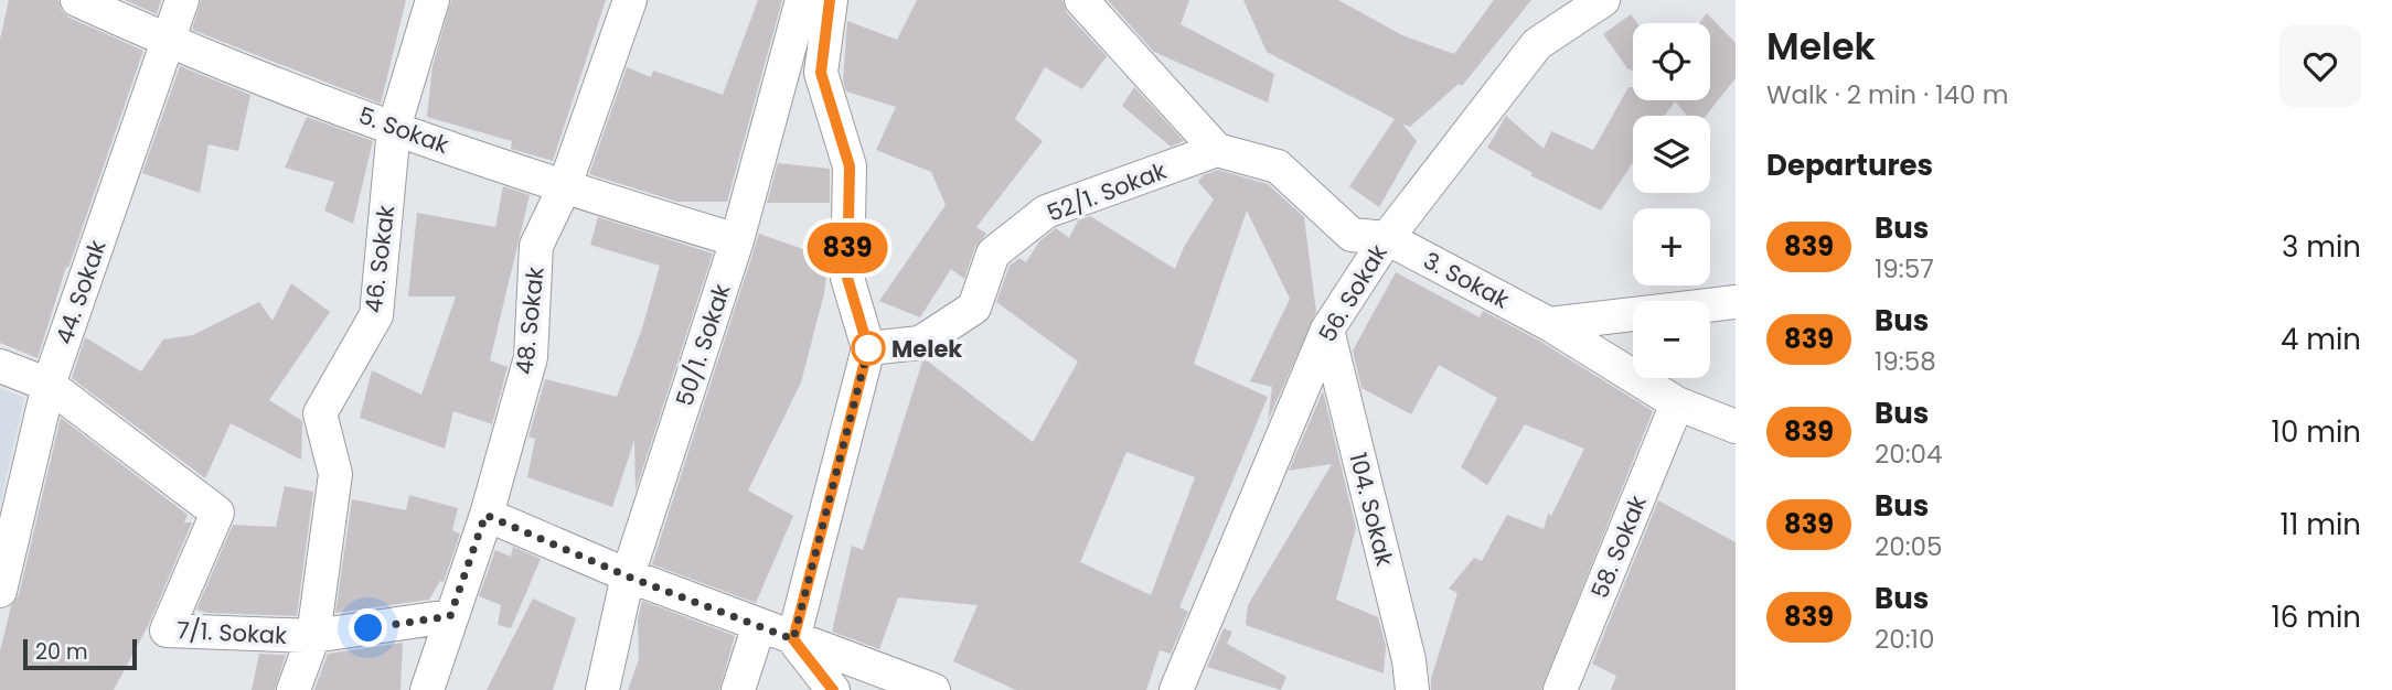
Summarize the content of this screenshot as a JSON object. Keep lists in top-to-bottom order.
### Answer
{
  "streets": {
    "street": [
      "5. Sokak",
      "52/1. Sokak",
      "46. Sokak",
      "3. Sokak",
      "44. Sokak",
      "56. Sokak",
      "48. Sokak",
      "50/1. Sokak",
      "104. Sokak",
      "58. Sokak",
      "7/1. Sokak"
    ]
  },
  "crossings": [
    ["5. Sokak", "46. Sokak"],
    ["5. Sokak", "44. Sokak"],
    ["5. Sokak", "48. Sokak"],
    ["5. Sokak", "50/1. Sokak"],
    ["52/1. Sokak", "3. Sokak"],
    ["46. Sokak", "7/1. Sokak"],
    ["3. Sokak", "56. Sokak"],
    ["3. Sokak", "58. Sokak"],
    ["44. Sokak", "7/1. Sokak"],
    ["56. Sokak", "104. Sokak"],
    ["48. Sokak", "7/1. Sokak"]
  ],
  "places": ["Melek"],
  "lines": ["bus line 839"],
  "scale_bar": "20 m",
  "page": {
    "on_map": "839",
    "heading": [
      ["Melek", "Walk · 2 min · 140 m"],
      "Departures"
    ],
    "map_buttons": ["+", "−"],
    "list": [
      {
        "mark": "839",
        "name": "Bus",
        "note": "19:57",
        "value": "3 min"
      },
      {
        "mark": "839",
        "name": "Bus",
        "note": "19:58",
        "value": "4 min"
      },
      {
        "mark": "839",
        "name": "Bus",
        "note": "20:04",
        "value": "10 min"
      },
      {
        "mark": "839",
        "name": "Bus",
        "note": "20:05",
        "value": "11 min"
      },
      {
        "mark": "839",
        "name": "Bus",
        "note": "20:10",
        "value": "16 min"
      }
    ],
    "scale": "20 m"
  }
}
